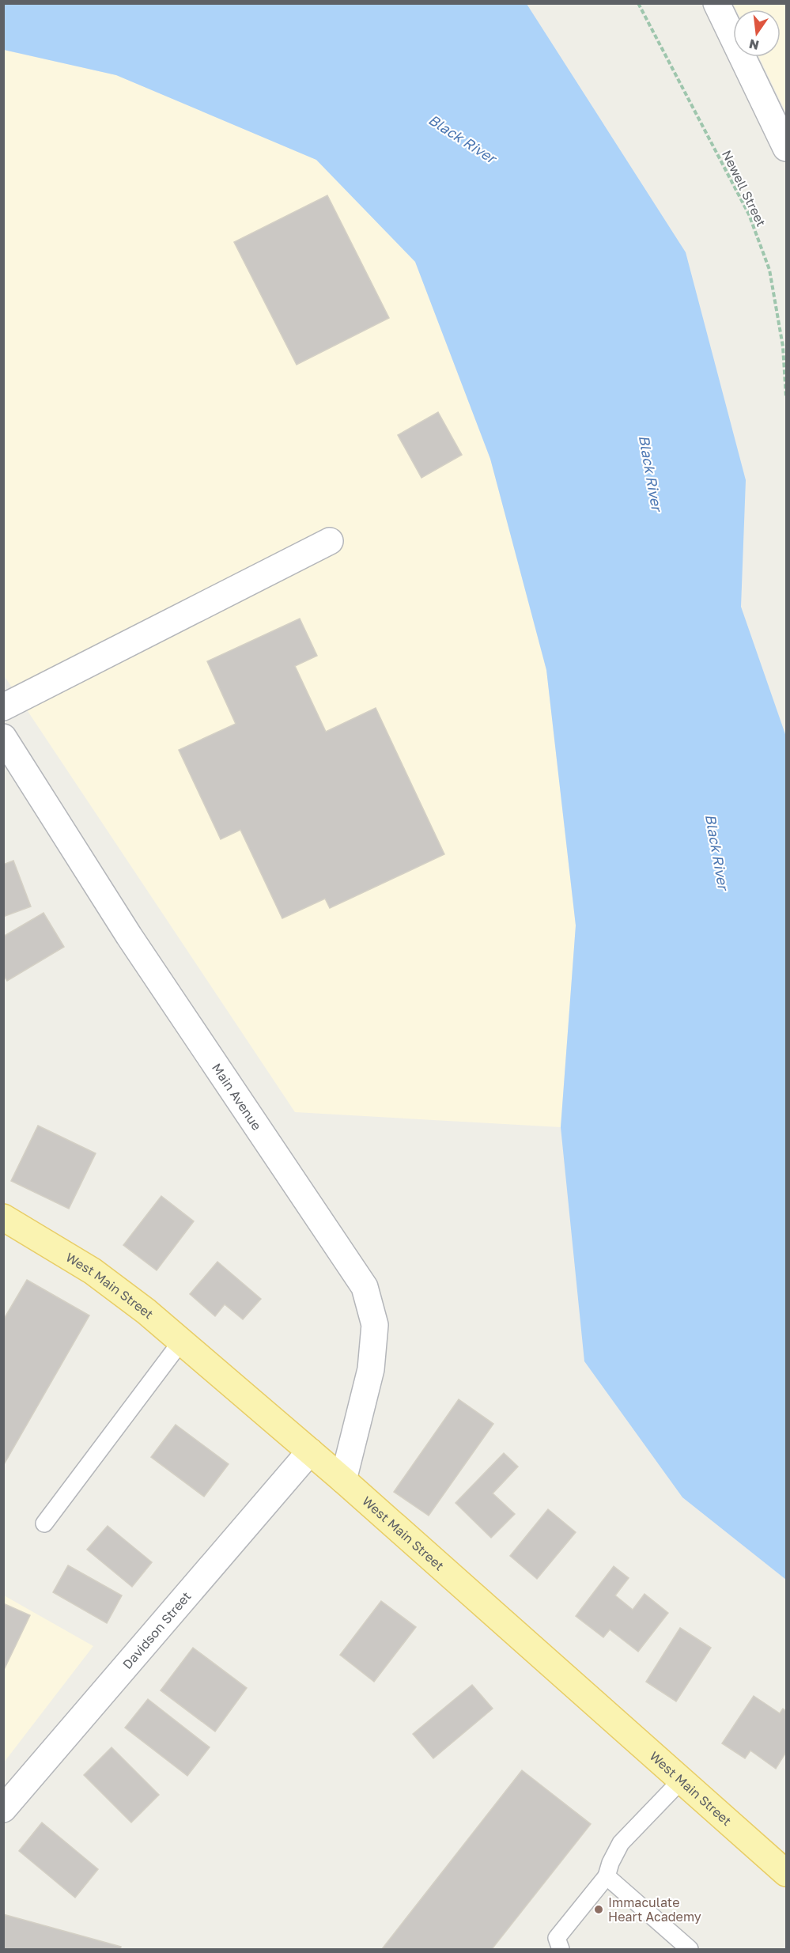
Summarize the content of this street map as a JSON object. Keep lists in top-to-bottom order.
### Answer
{
  "streets": {
    "main road": ["West Main Street"],
    "street": ["Main Avenue", "Davidson Street"],
    "path": ["Newell Street"]
  },
  "crossings": [
    ["Main Avenue", "West Main Street"],
    ["West Main Street", "Davidson Street"]
  ],
  "water": ["Black River"],
  "places": ["Immaculate Heart Academy"],
  "north": "bottom"
}
